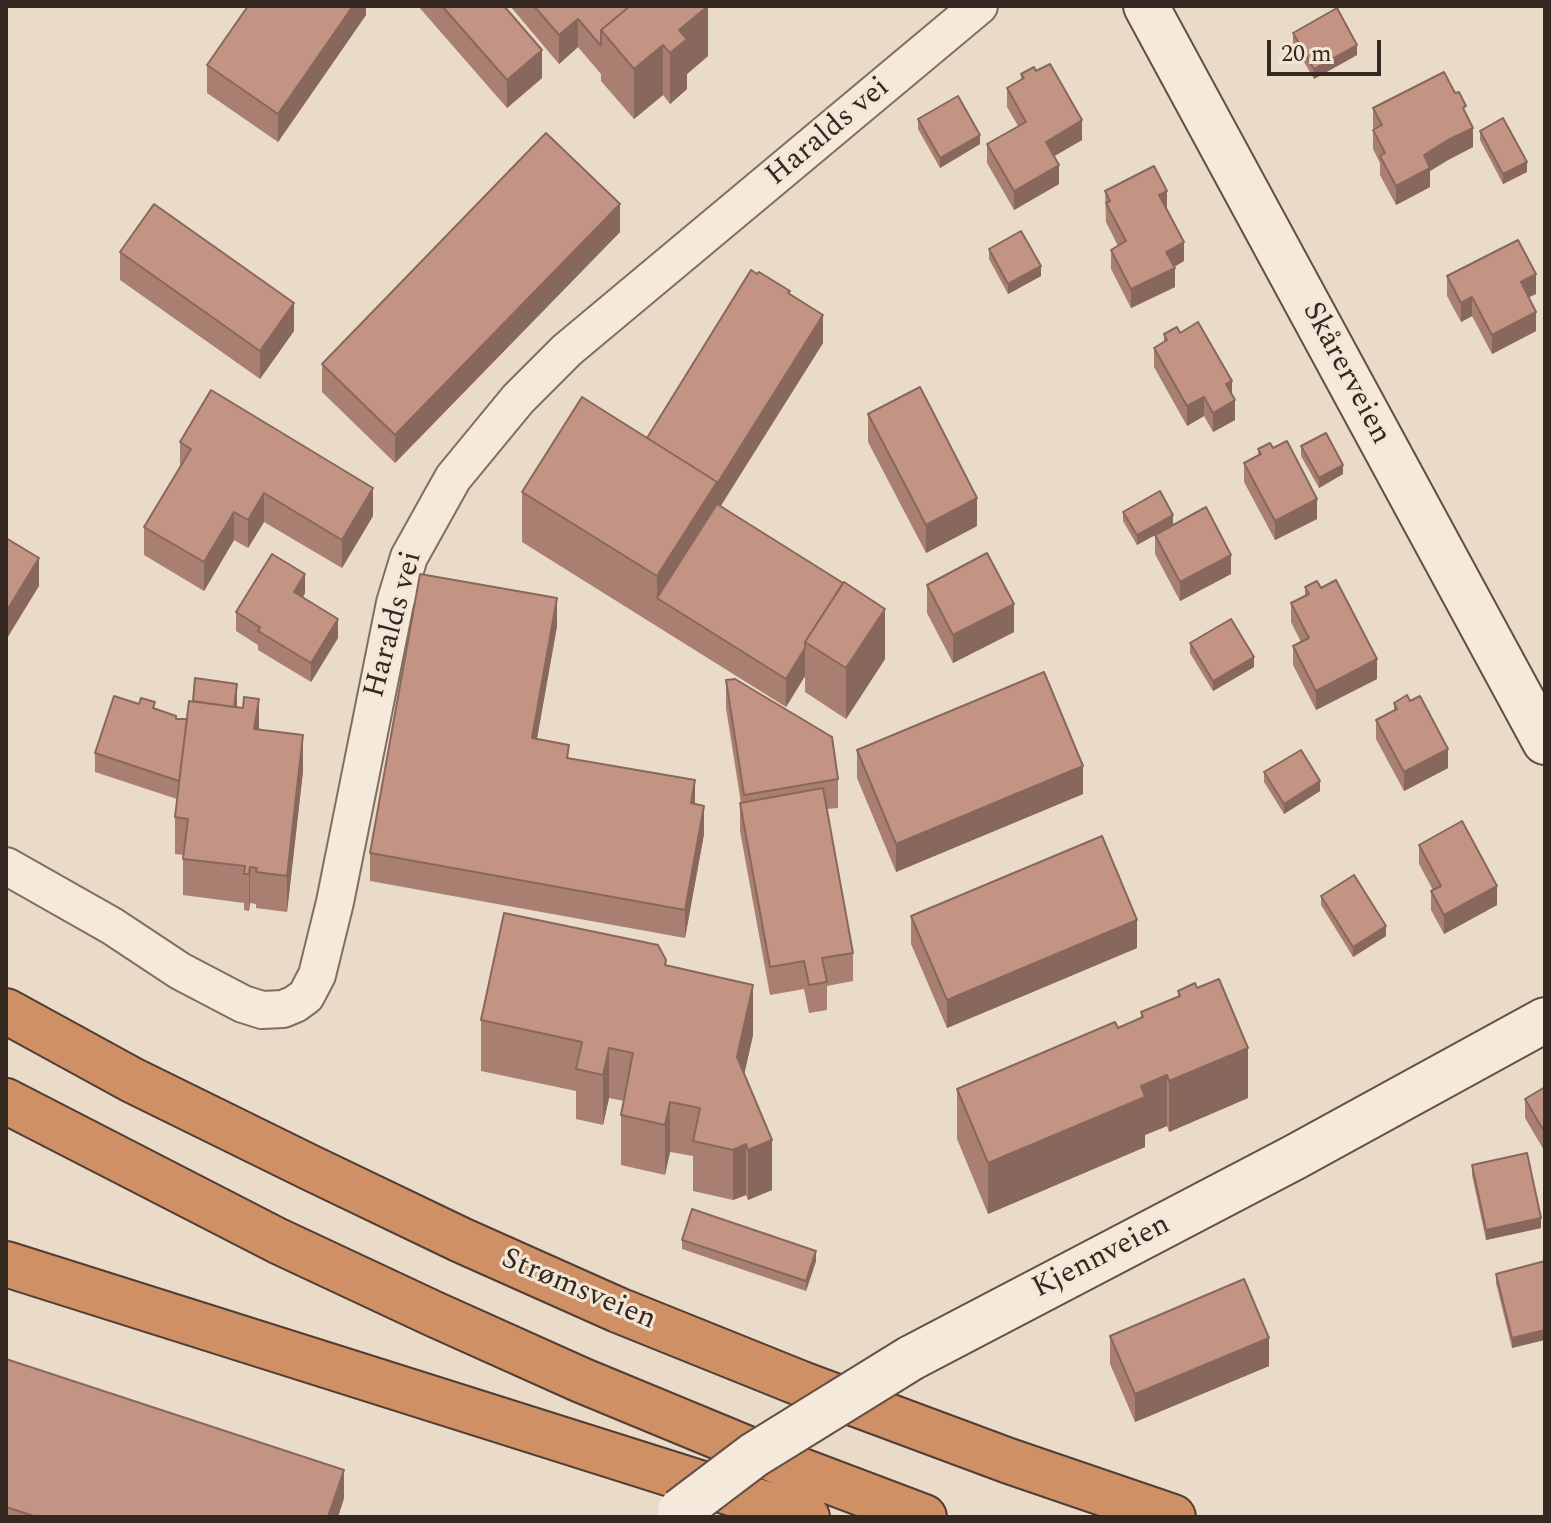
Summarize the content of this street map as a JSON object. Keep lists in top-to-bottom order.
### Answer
{
  "streets": {
    "highway": ["Strømsveien"],
    "street": ["Haralds vei", "Skårerveien", "Kjennveien"]
  },
  "scale_bar": "20 m"
}
